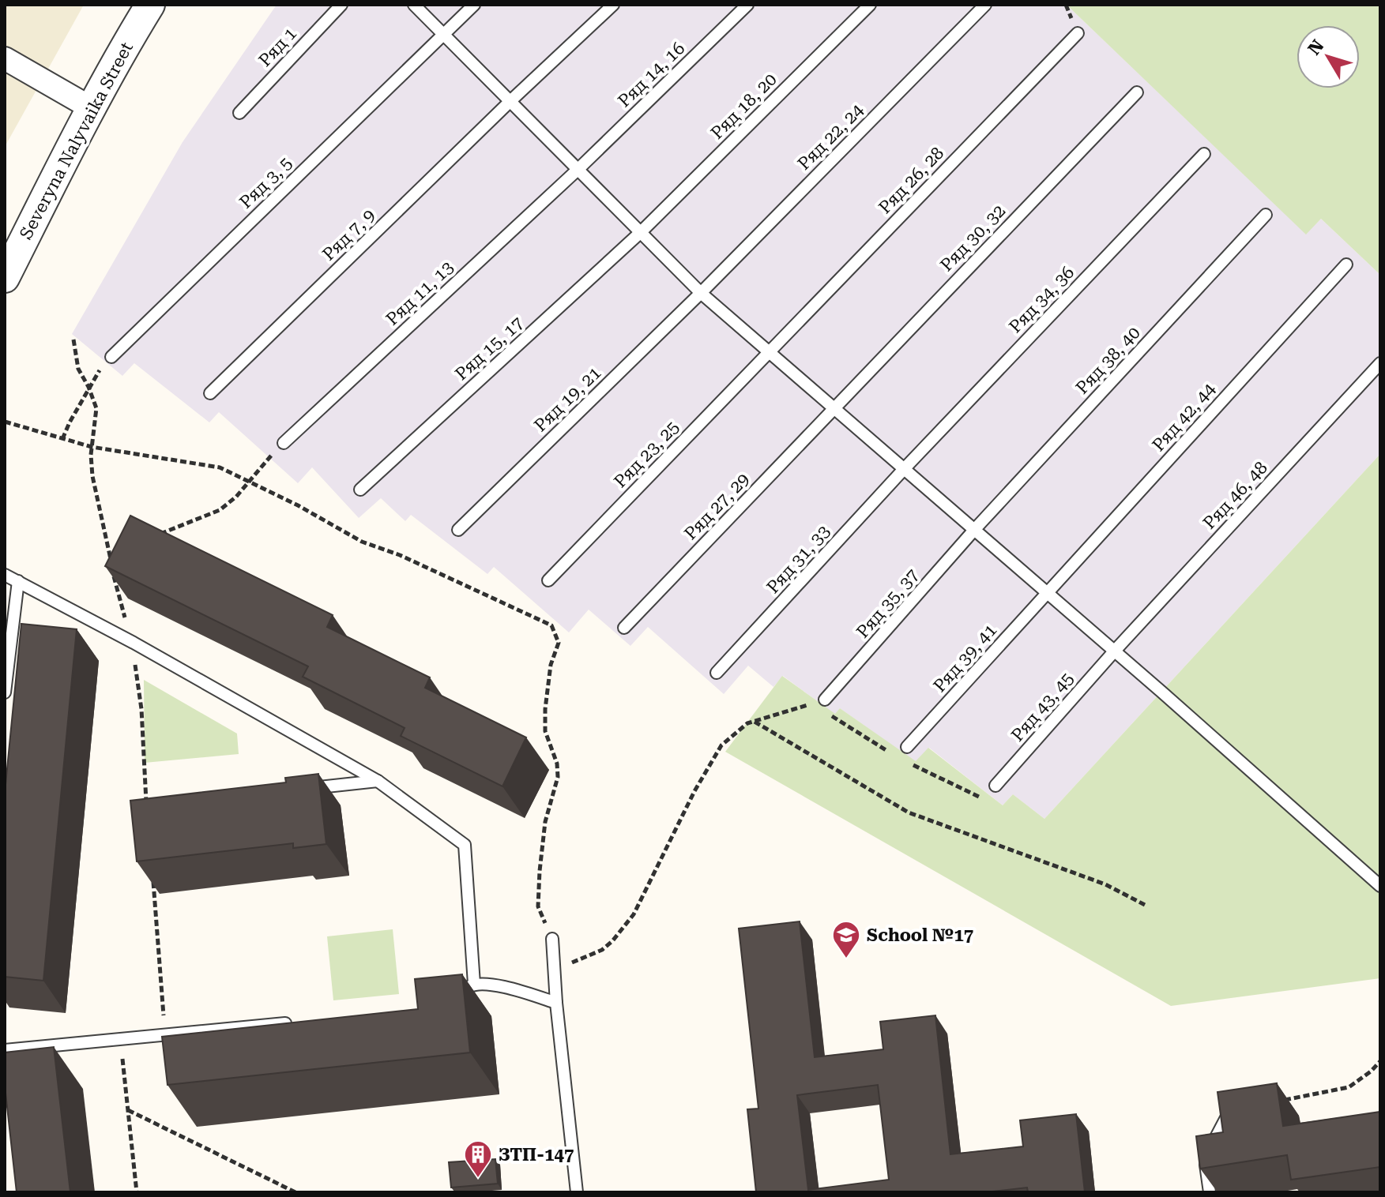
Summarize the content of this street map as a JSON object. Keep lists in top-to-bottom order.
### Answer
{
  "streets": {
    "street": ["Severyna Nalyvaika Street"],
    "lane": [
      "Ряд 1",
      "Ряд 14, 16",
      "Ряд 18, 20",
      "Ряд 22, 24",
      "Ряд 26, 28",
      "Ряд 3, 5",
      "Ряд 7, 9",
      "Ряд 30, 32",
      "Ряд 11, 13",
      "Ряд 34, 36",
      "Ряд 15, 17",
      "Ряд 38, 40",
      "Ряд 19, 21",
      "Ряд 42, 44",
      "Ряд 23, 25",
      "Ряд 46, 48",
      "Ряд 27, 29",
      "Ряд 31, 33",
      "Ряд 35, 37",
      "Ряд 39, 41",
      "Ряд 43, 45"
    ]
  },
  "crossings": [
    ["Ряд 14, 16", "Ряд 11, 13"],
    ["Ряд 18, 20", "Ряд 15, 17"],
    ["Ряд 22, 24", "Ряд 19, 21"],
    ["Ряд 26, 28", "Ряд 23, 25"],
    ["Ряд 30, 32", "Ряд 27, 29"],
    ["Ряд 34, 36", "Ряд 31, 33"],
    ["Ряд 38, 40", "Ряд 35, 37"],
    ["Ряд 42, 44", "Ряд 39, 41"],
    ["Ряд 46, 48", "Ряд 43, 45"]
  ],
  "places": {
    "school or university": ["School №17"],
    "building": ["ЗТП-147"]
  },
  "north": "top left"
}
